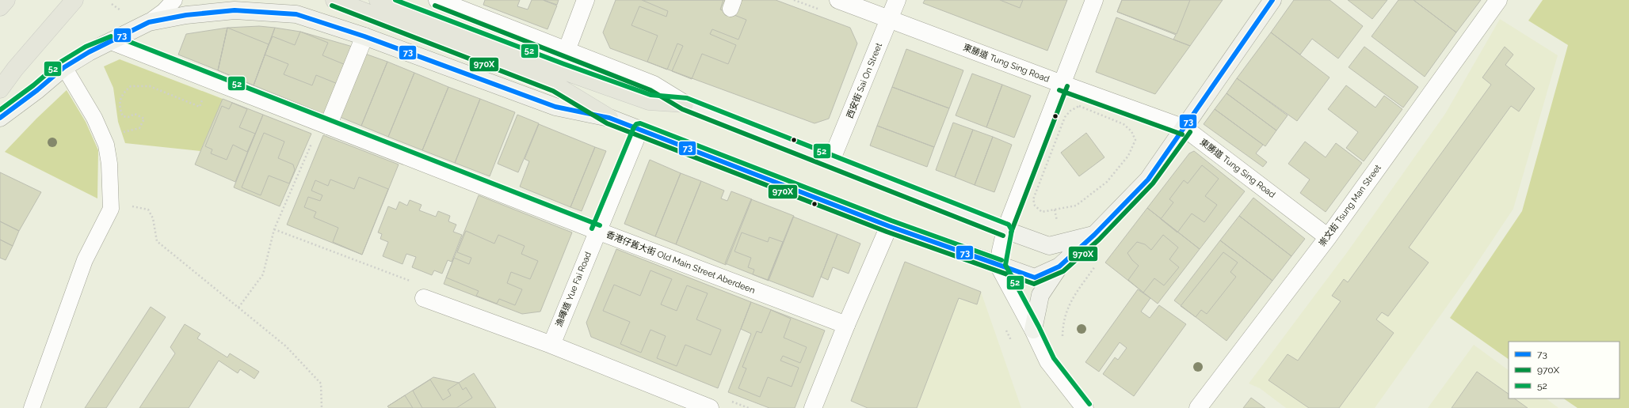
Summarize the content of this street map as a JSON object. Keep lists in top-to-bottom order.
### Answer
{
  "streets": {
    "street": [
      "東勝道 Tung Sing Road",
      "西安街 Sai On Street",
      "崇文街 Tsung Man Street",
      "香港仔舊大街 Old Main Street Aberdeen",
      "漁暉道 Yue Fai Road"
    ]
  },
  "crossings": [
    ["東勝道 Tung Sing Road", "西安街 Sai On Street"],
    ["東勝道 Tung Sing Road", "崇文街 Tsung Man Street"],
    ["香港仔舊大街 Old Main Street Aberdeen", "漁暉道 Yue Fai Road"]
  ],
  "lines": ["transit line 73", "transit line 52", "transit line 970X"],
  "legend": ["73", "970X", "52"]
}
